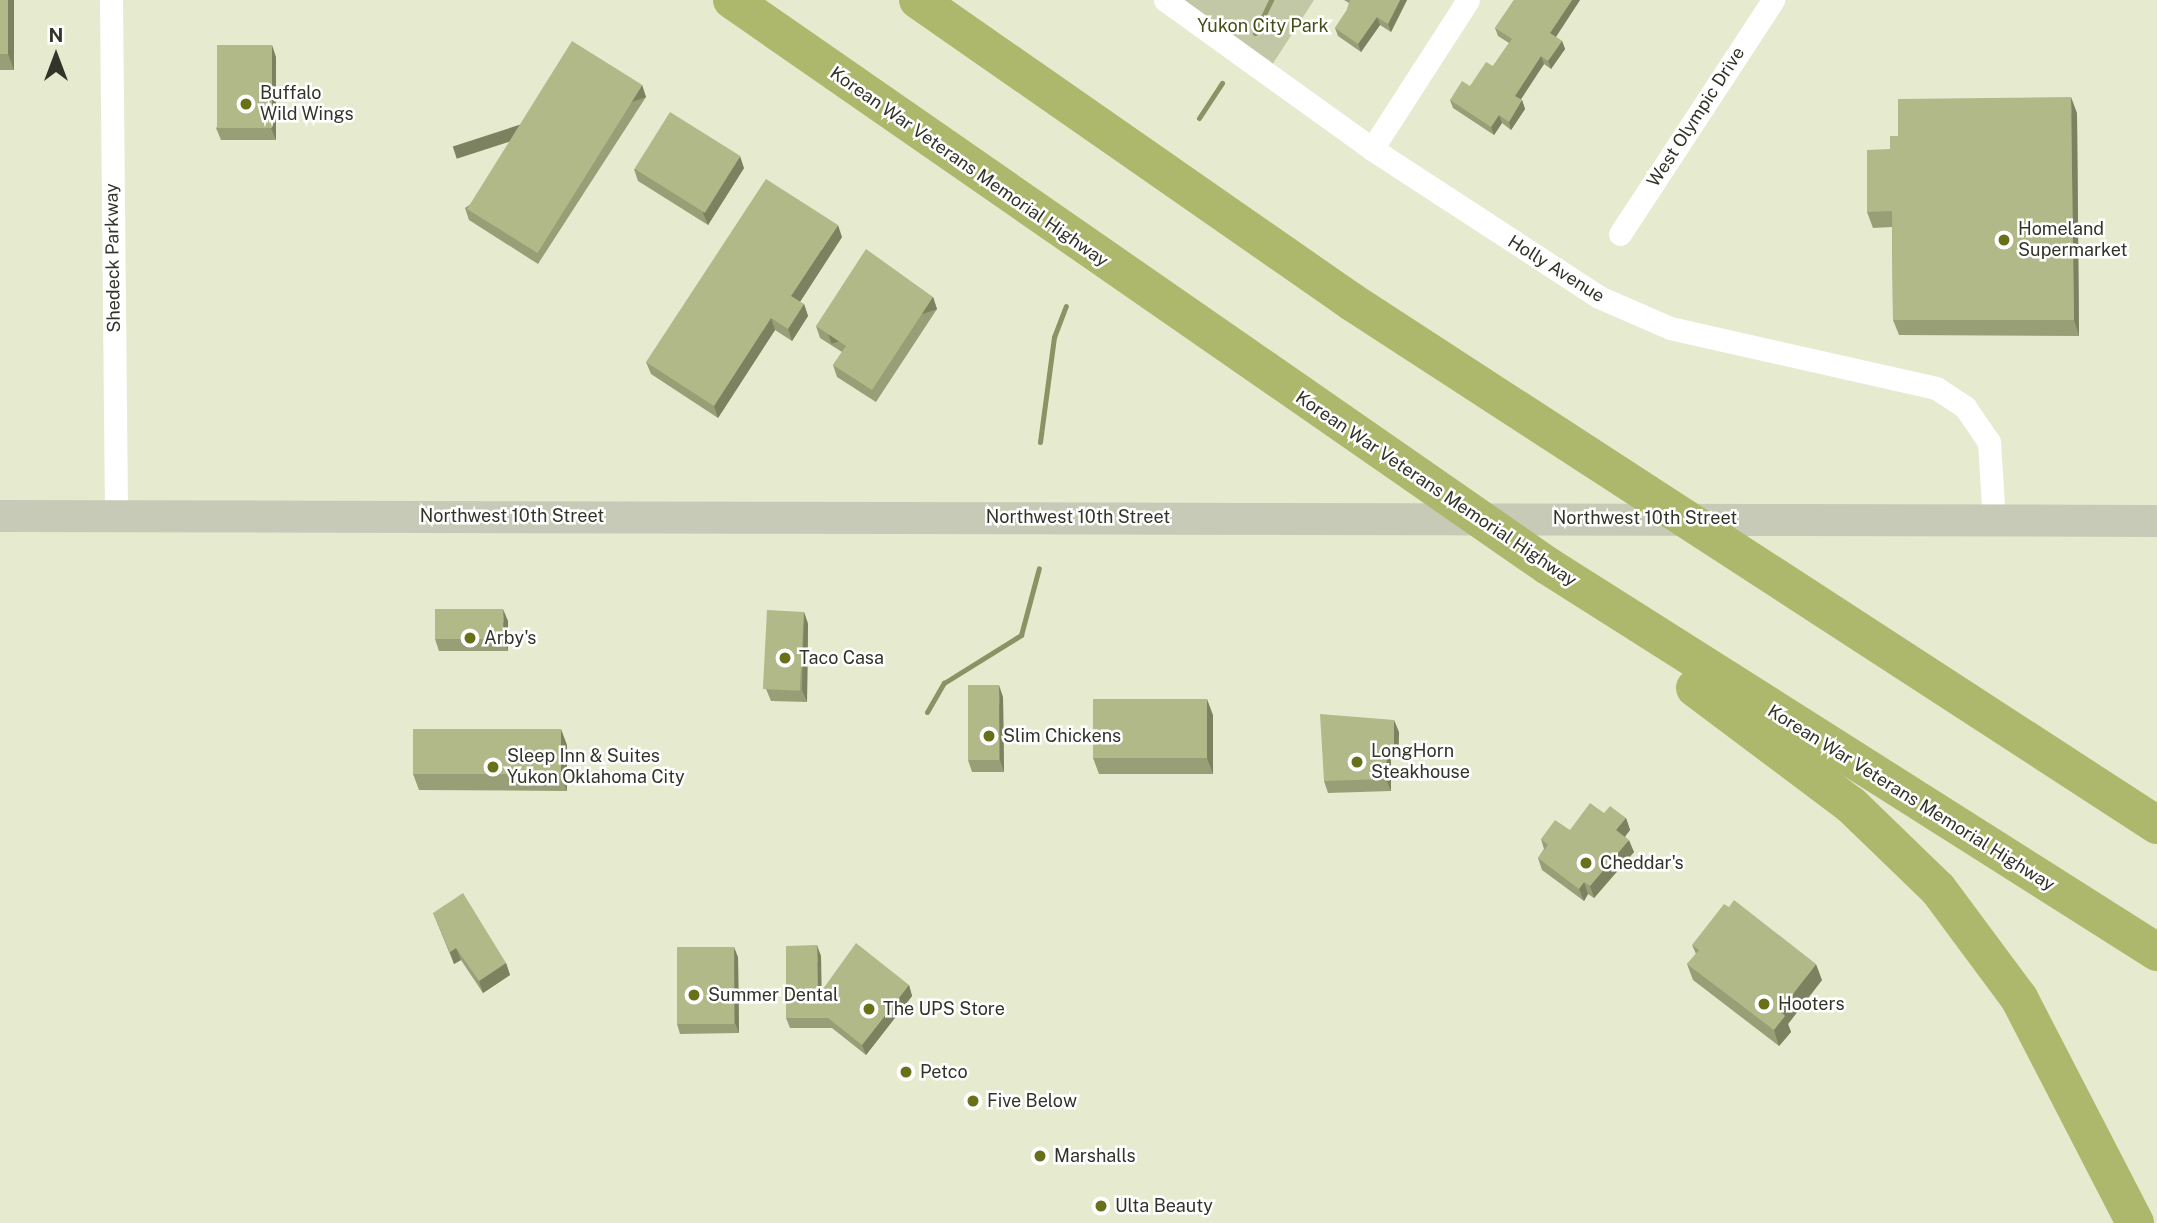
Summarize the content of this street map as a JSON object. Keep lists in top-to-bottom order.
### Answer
{
  "streets": {
    "highway": ["Korean War Veterans Memorial Highway"],
    "main road": ["Northwest 10th Street"],
    "street": ["West Olympic Drive", "Shedeck Parkway", "Holly Avenue"]
  },
  "crossings": [
    ["Shedeck Parkway", "Northwest 10th Street"],
    ["Holly Avenue", "Northwest 10th Street"]
  ],
  "parks": ["Yukon City Park"],
  "places": [
    "Buffalo Wild Wings",
    "Homeland Supermarket",
    "Arby's",
    "Taco Casa",
    "Slim Chickens",
    "LongHorn Steakhouse",
    "Sleep Inn & Suites Yukon Oklahoma City",
    "Cheddar's",
    "Summer Dental",
    "Hooters",
    "The UPS Store",
    "Petco",
    "Five Below",
    "Marshalls",
    "Ulta Beauty"
  ],
  "north": "top"
}
